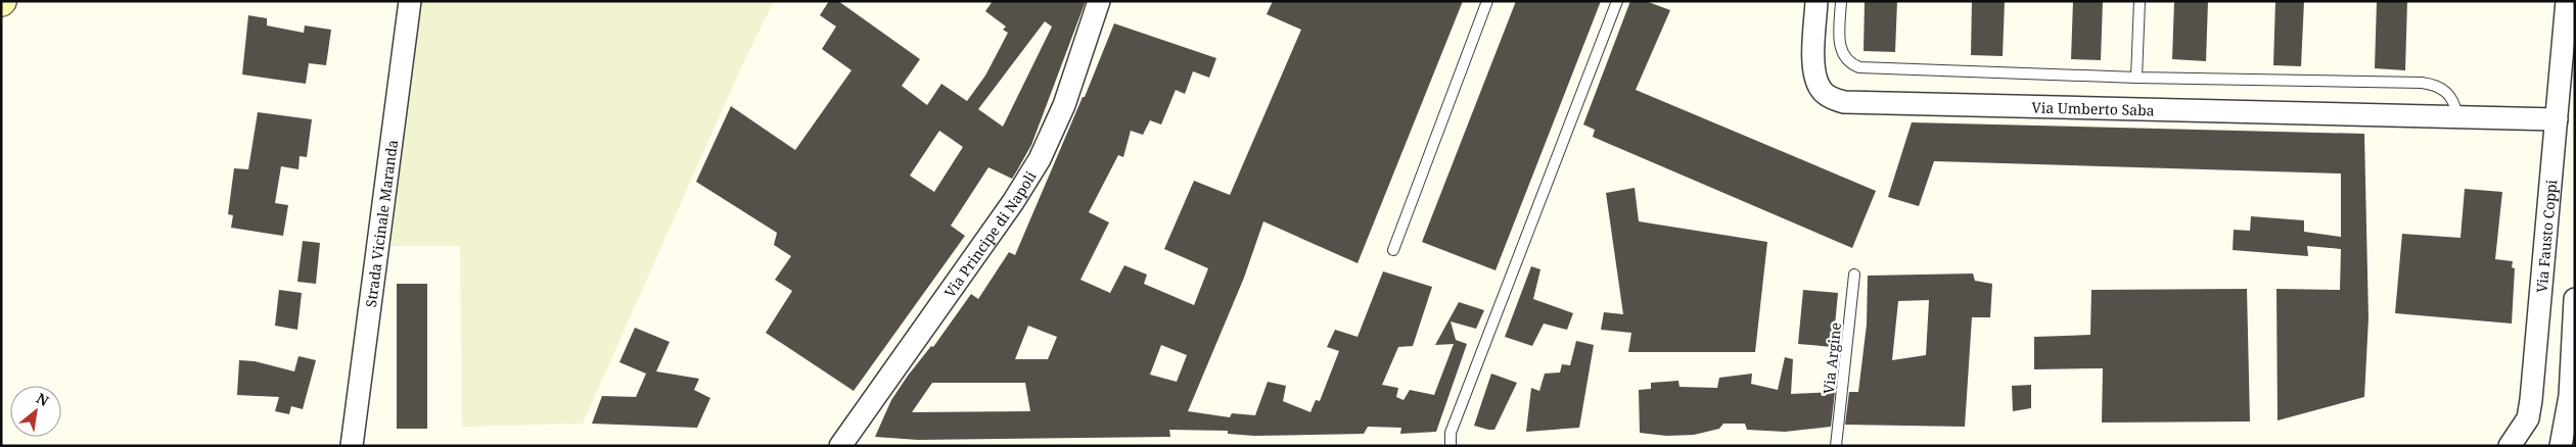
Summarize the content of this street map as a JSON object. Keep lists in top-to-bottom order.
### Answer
{
  "streets": {
    "street": [
      "Via Umberto Saba",
      "Strada Vicinale Maranda",
      "Via Principe di Napoli",
      "Via Fausto Coppi"
    ],
    "lane": ["Via Argine"]
  },
  "crossings": [
    ["Via Umberto Saba", "Via Fausto Coppi"]
  ],
  "north": "top right"
}
